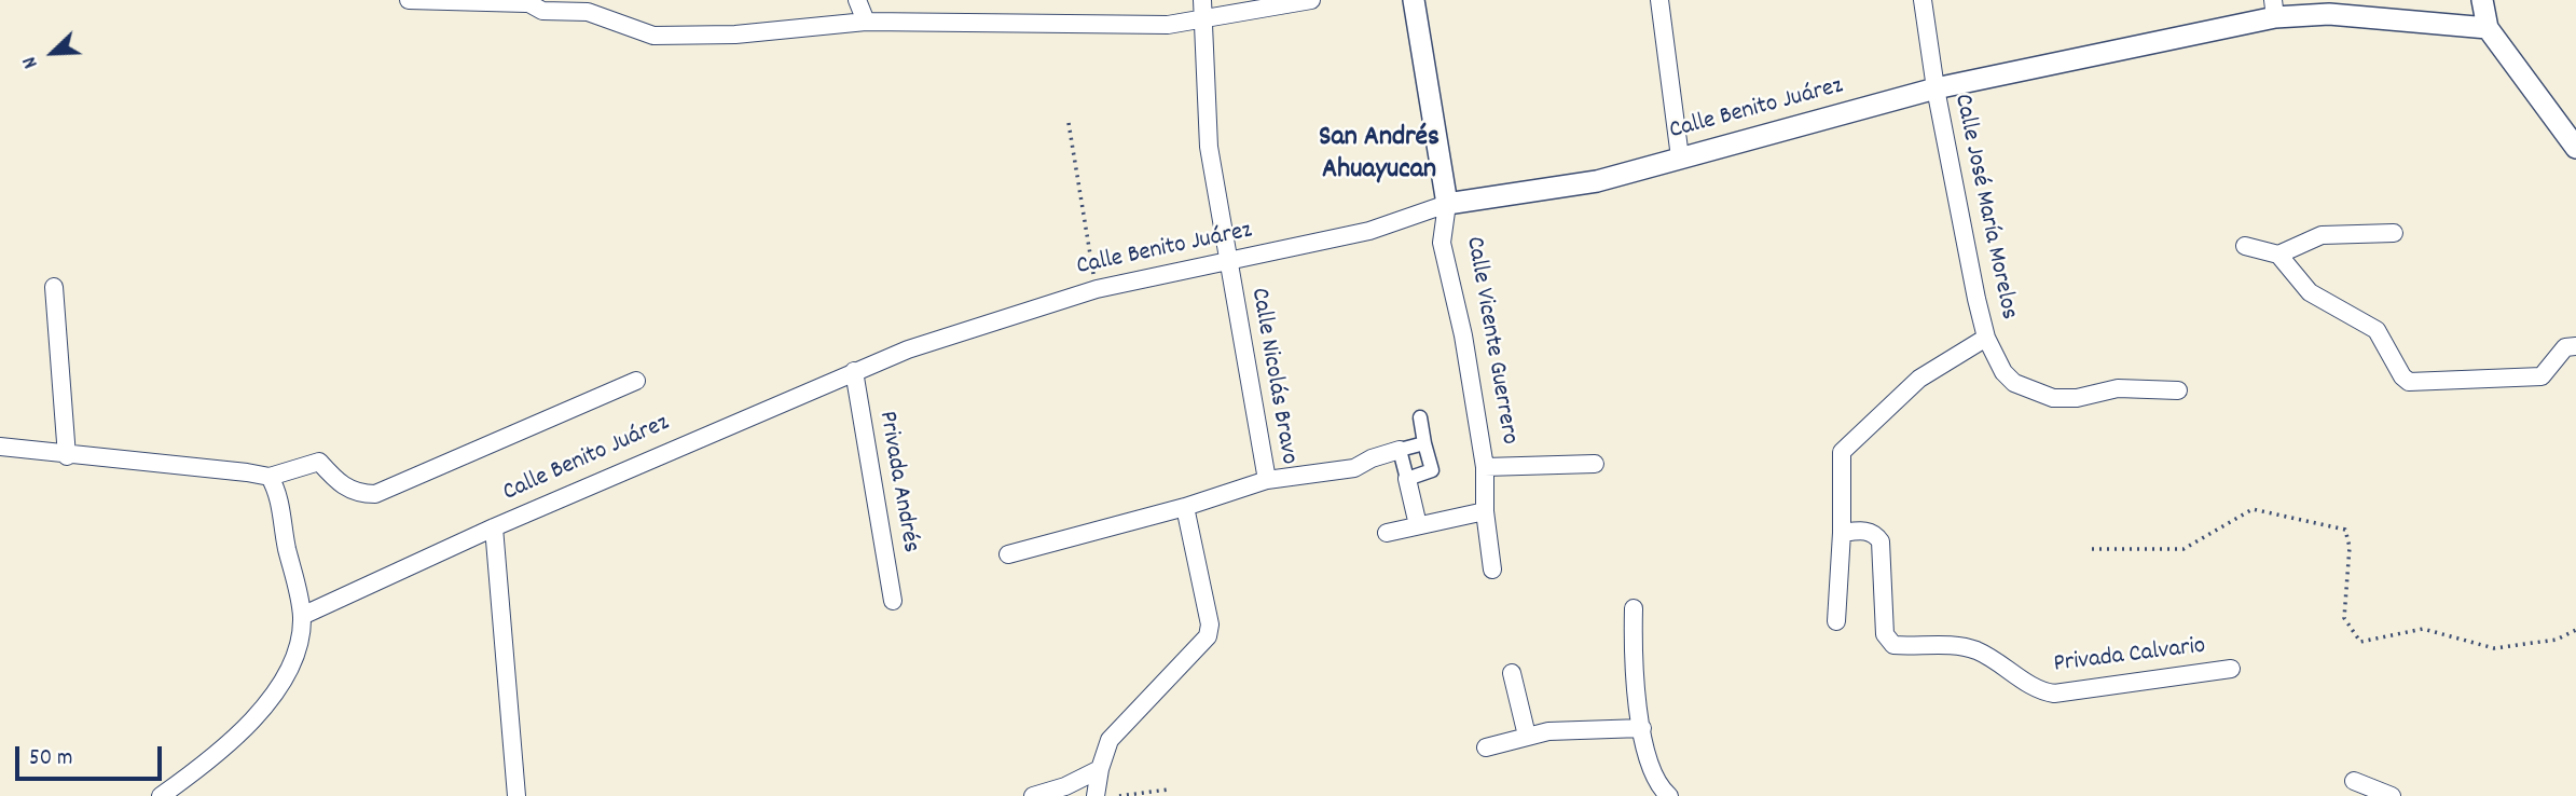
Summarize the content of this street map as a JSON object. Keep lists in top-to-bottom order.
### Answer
{
  "streets": {
    "street": [
      "Calle Benito Juárez",
      "Calle José María Morelos",
      "Calle Vicente Guerrero",
      "Calle Nicolás Bravo",
      "Privada Andrés",
      "Privada Calvario"
    ]
  },
  "crossings": [
    ["Calle Benito Juárez", "Calle José María Morelos"],
    ["Calle Benito Juárez", "Calle Vicente Guerrero"],
    ["Calle Benito Juárez", "Calle Nicolás Bravo"],
    ["Calle Benito Juárez", "Privada Andrés"]
  ],
  "districts": ["San Andrés Ahuayucan"],
  "scale_bar": "50 m",
  "north": "bottom left"
}
